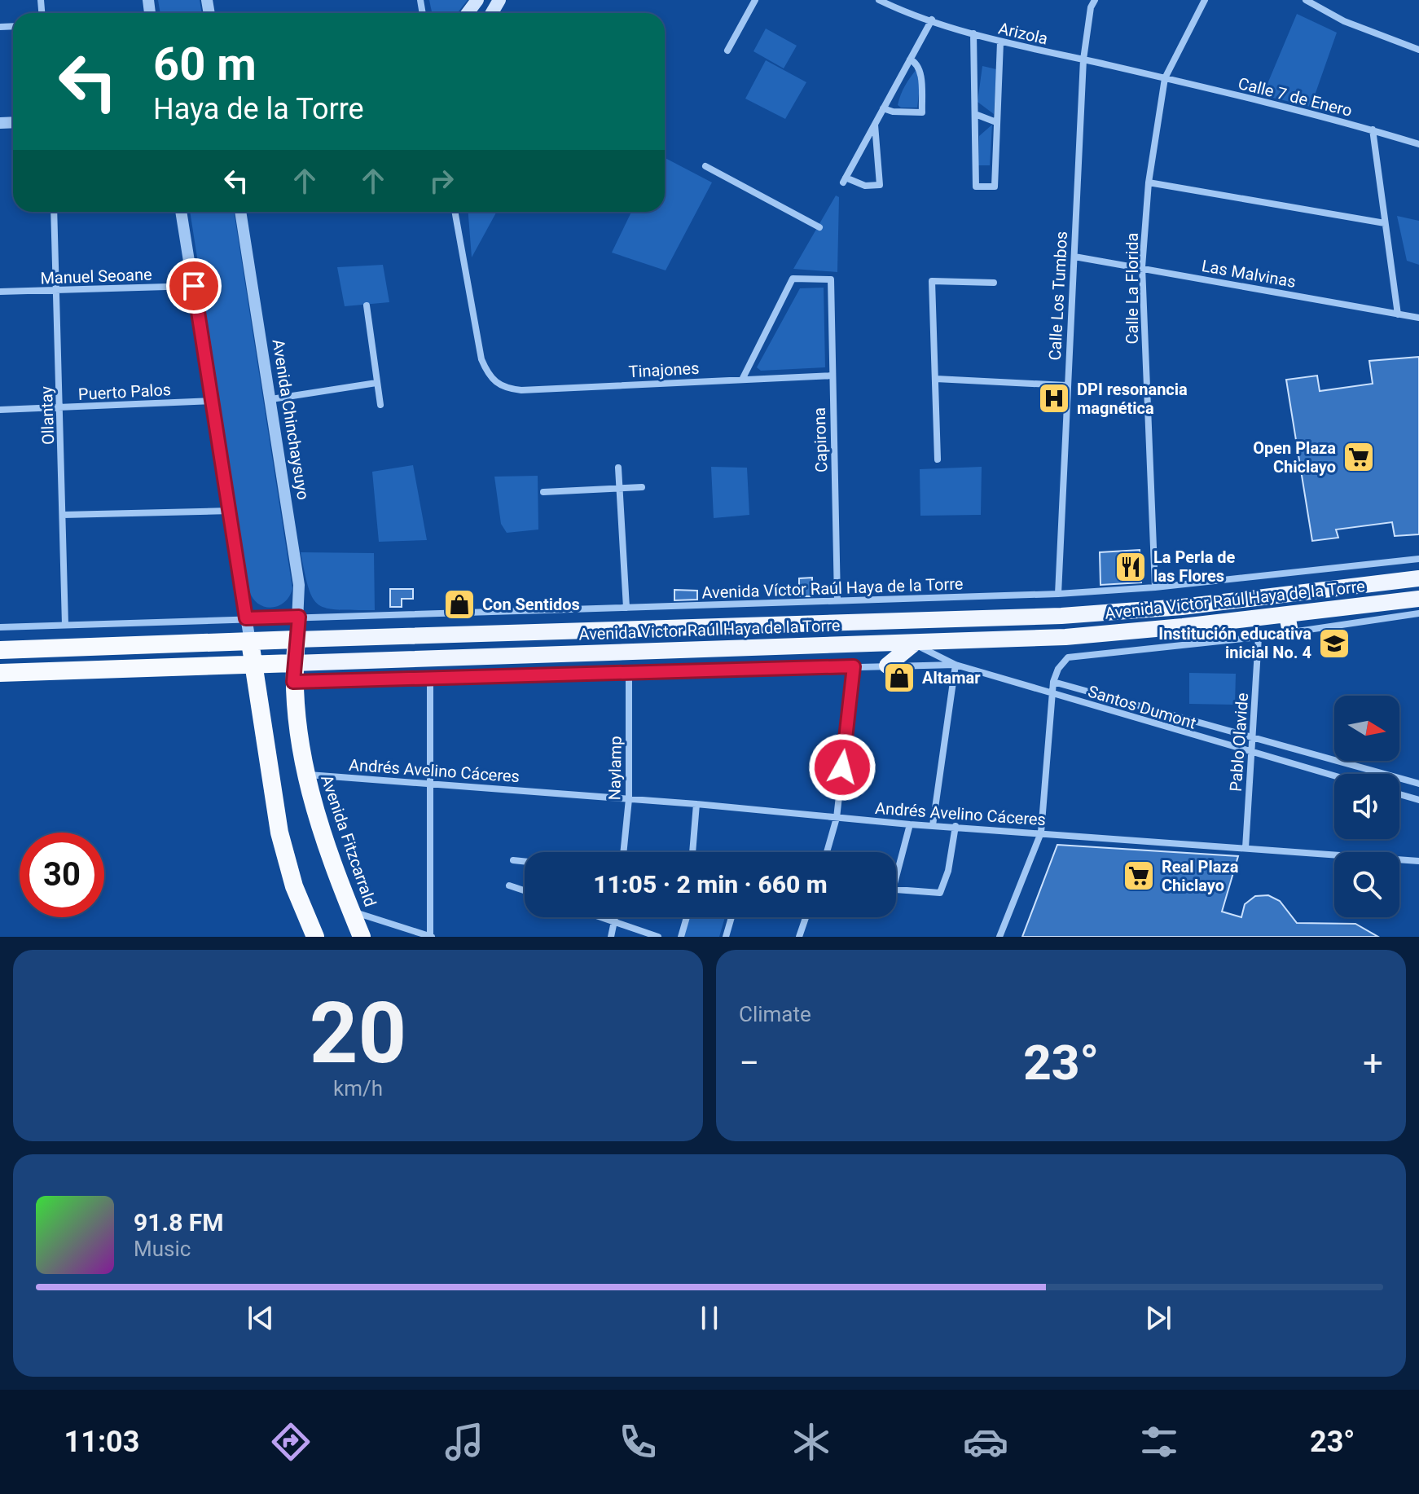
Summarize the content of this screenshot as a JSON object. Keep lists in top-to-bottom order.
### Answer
{
  "streets": {
    "highway": ["Avenida Victor Raúl Haya de la Torre", "Avenida Fitzcarrald"],
    "street": [
      "Arizola",
      "Calle 7 de Enero",
      "Las Malvinas",
      "Manuel Seoane",
      "Calle La Florida",
      "Calle Los Tumbos",
      "Tinajones",
      "Puerto Palos",
      "Ollantay",
      "Avenida Chinchaysuyo",
      "Capirona",
      "Avenida Víctor Raúl Haya de la Torre",
      "Santos Dumont",
      "Pablo Olavide",
      "Naylamp",
      "Andrés Avelino Cáceres"
    ]
  },
  "crossings": [
    ["Arizola", "Calle 7 de Enero"],
    ["Arizola", "Calle La Florida"],
    ["Arizola", "Calle Los Tumbos"],
    ["Calle 7 de Enero", "Calle La Florida"],
    ["Las Malvinas", "Calle La Florida"],
    ["Las Malvinas", "Calle Los Tumbos"],
    ["Manuel Seoane", "Ollantay"],
    ["Calle La Florida", "Avenida Víctor Raúl Haya de la Torre"],
    ["Calle Los Tumbos", "Avenida Víctor Raúl Haya de la Torre"],
    ["Tinajones", "Capirona"],
    ["Puerto Palos", "Ollantay"],
    ["Ollantay", "Avenida Víctor Raúl Haya de la Torre"],
    ["Avenida Chinchaysuyo", "Avenida Víctor Raúl Haya de la Torre"],
    ["Avenida Chinchaysuyo", "Avenida Victor Raúl Haya de la Torre"],
    ["Avenida Chinchaysuyo", "Avenida Fitzcarrald"],
    ["Capirona", "Avenida Víctor Raúl Haya de la Torre"],
    ["Avenida Victor Raúl Haya de la Torre", "Santos Dumont"],
    ["Avenida Victor Raúl Haya de la Torre", "Avenida Fitzcarrald"],
    ["Santos Dumont", "Pablo Olavide"],
    ["Pablo Olavide", "Andrés Avelino Cáceres"],
    ["Naylamp", "Andrés Avelino Cáceres"],
    ["Andrés Avelino Cáceres", "Avenida Fitzcarrald"]
  ],
  "places": {
    "hospital": ["DPI resonancia magnética"],
    "supermarket": ["Open Plaza Chiclayo", "Real Plaza Chiclayo"],
    "restaurant": ["La Perla de las Flores"],
    "shop": ["Con Sentidos", "Altamar"],
    "school or university": ["Institución educativa inicial No. 4"]
  },
  "north": "right",
  "page": {
    "turn": ["60 m", "Haya de la Torre"],
    "limit": "30",
    "trip": "11:05 · 2 min · 660 m",
    "tile": [
      ["20", "km/h"],
      "Climate"
    ],
    "heat": ["−", "23°", "+"],
    "song": ["91.8 FM", "Music"],
    "tabs": ["11:03", "23°"]
  }
}
